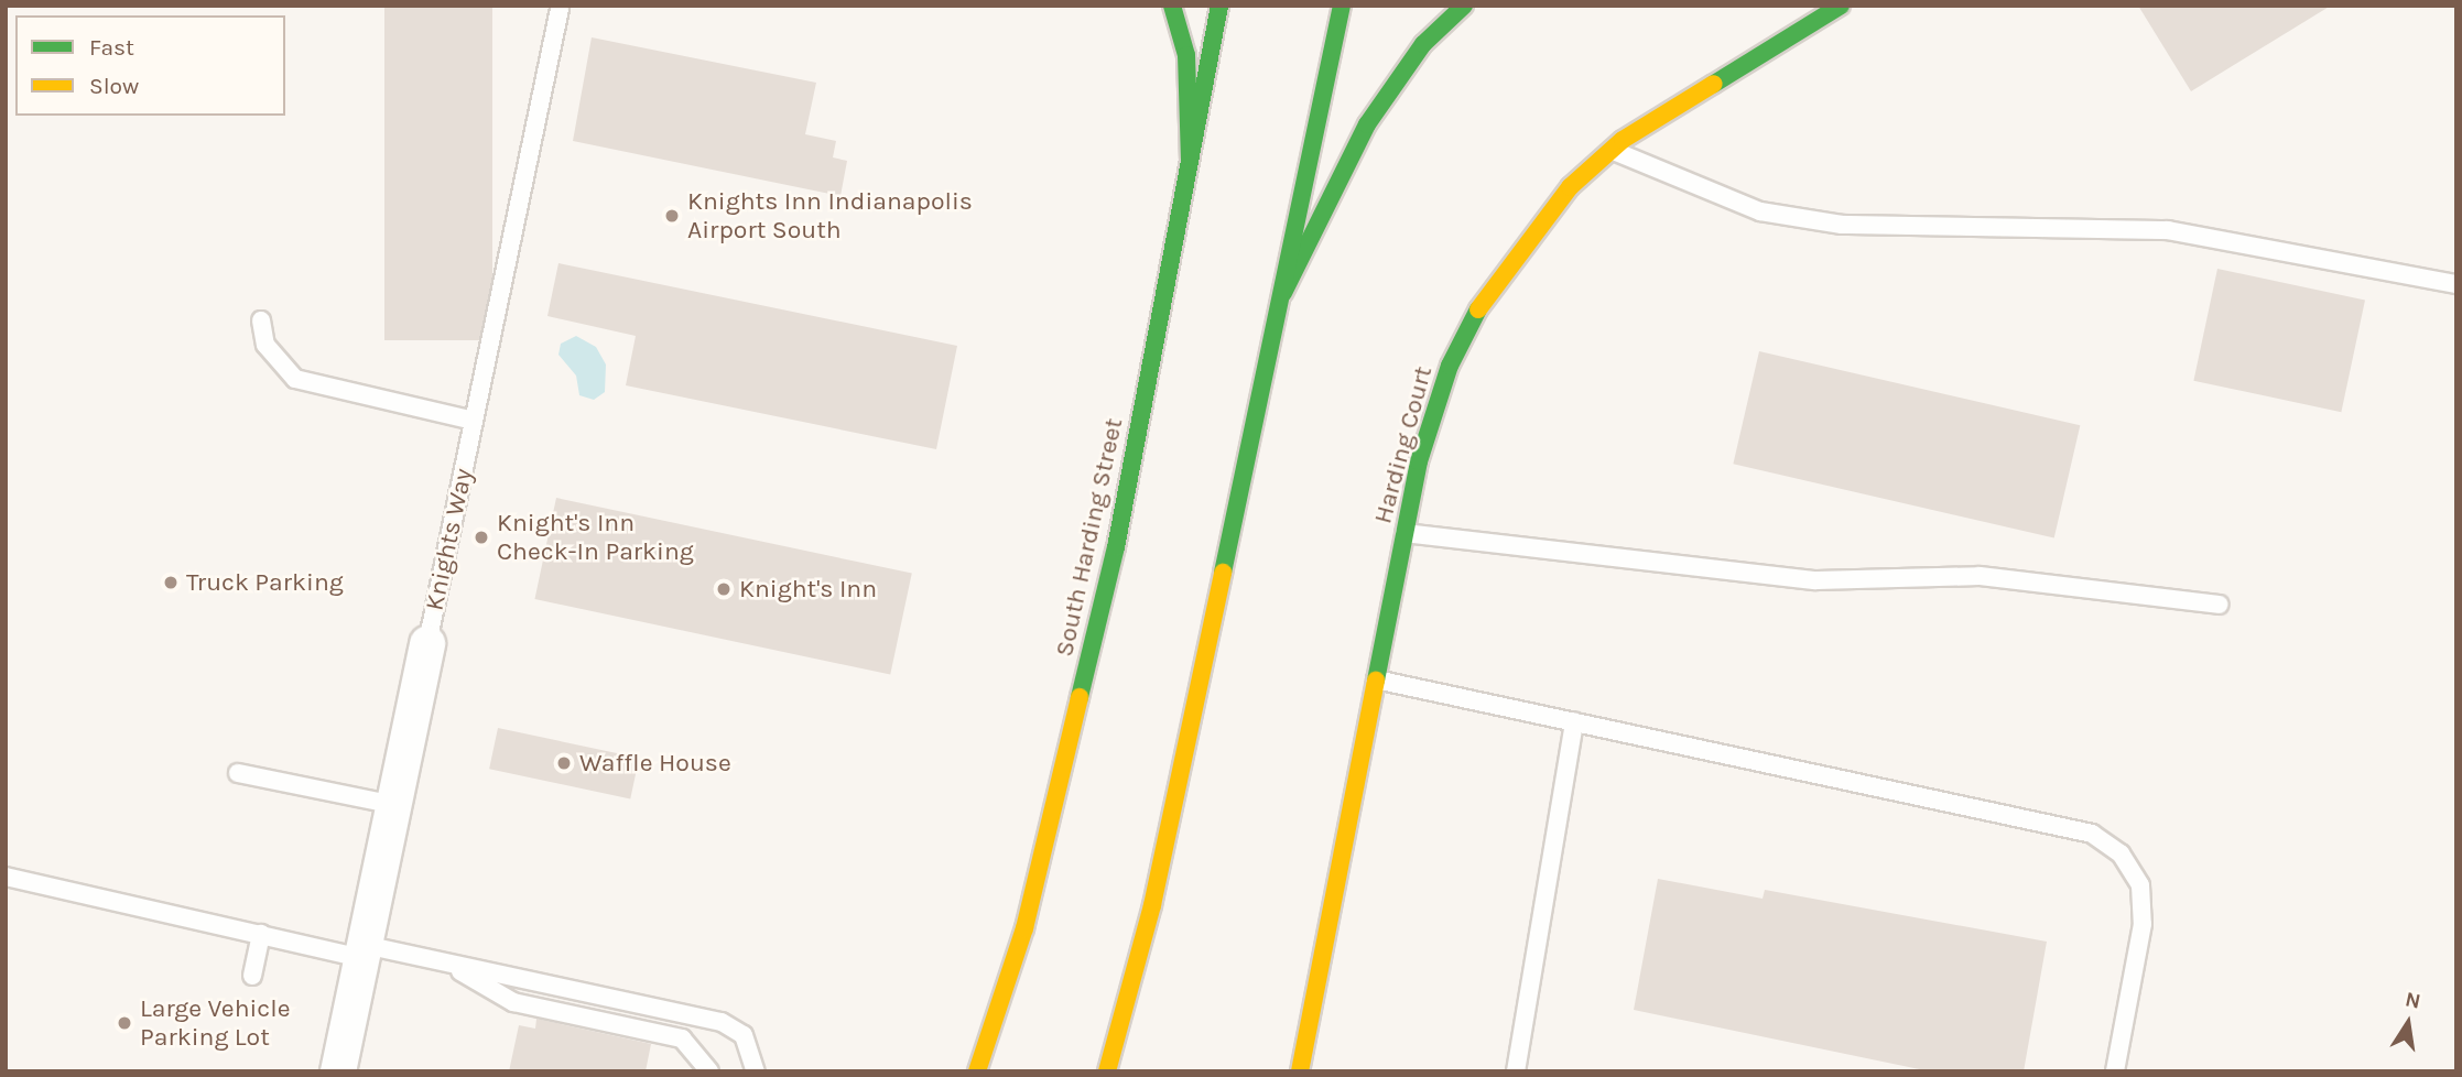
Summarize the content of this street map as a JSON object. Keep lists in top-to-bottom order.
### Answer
{
  "streets": {
    "main road": ["Harding Court", "South Harding Street"],
    "street": ["Knights Way"]
  },
  "places": [
    "Knights Inn Indianapolis Airport South",
    "Knight's Inn Check-In Parking",
    "Truck Parking",
    "Knight's Inn",
    "Waffle House",
    "Large Vehicle Parking Lot"
  ],
  "legend": ["Fast", "Slow"],
  "north": "top"
}
